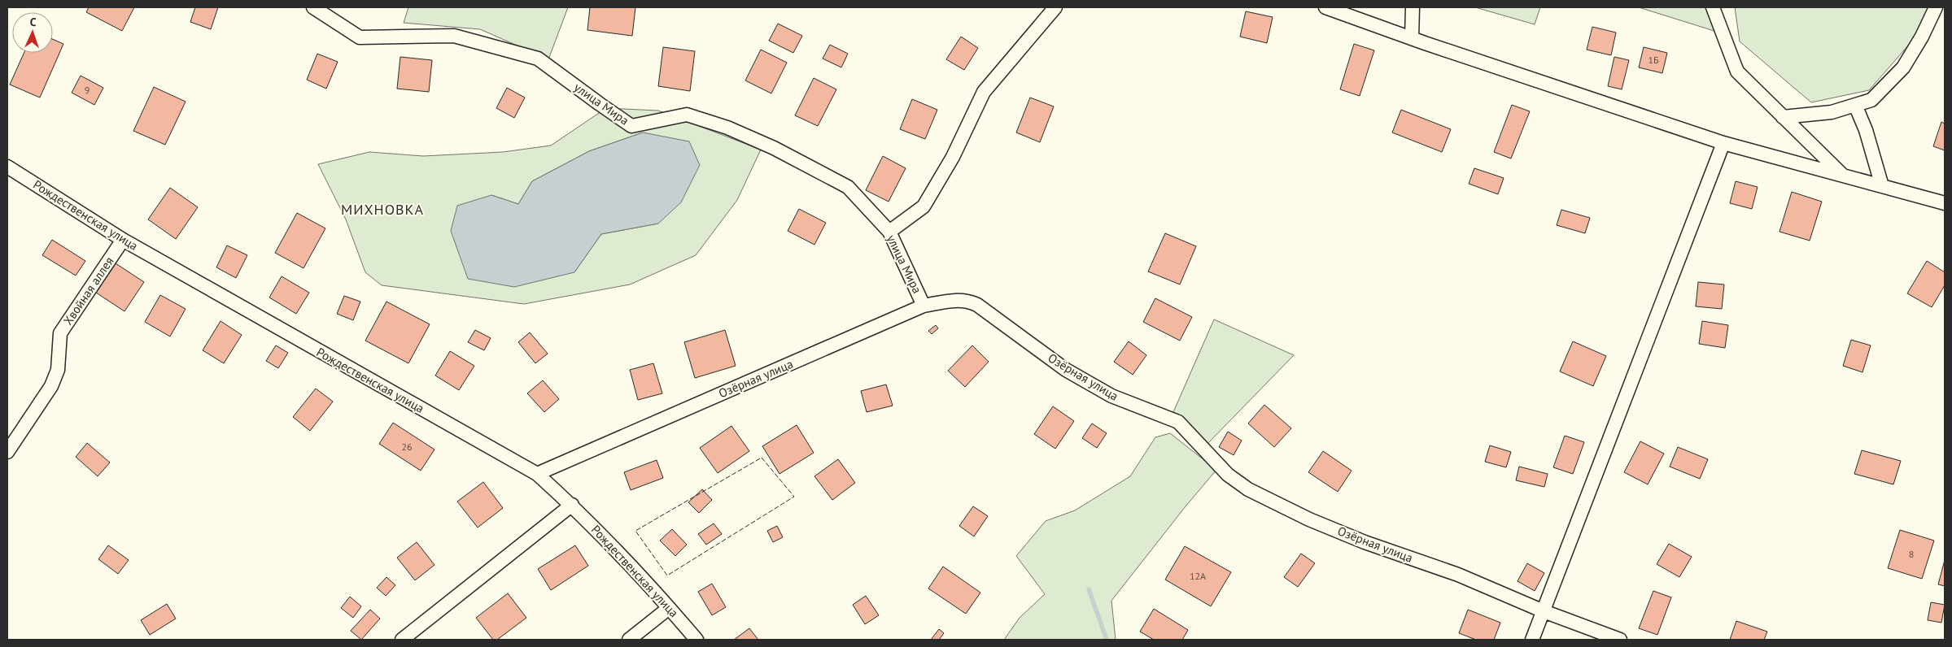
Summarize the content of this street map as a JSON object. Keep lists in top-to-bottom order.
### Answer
{
  "streets": {
    "street": [
      "улица Мира",
      "Рождественская улица",
      "Хвойная аллея",
      "Озёрная улица"
    ]
  },
  "crossings": [
    ["улица Мира", "Озёрная улица"],
    ["Рождественская улица", "Хвойная аллея"],
    ["Рождественская улица", "Озёрная улица"]
  ],
  "districts": ["МИХНОВКА"],
  "house_numbers": [
    "1Б",
    "9",
    "26",
    "8",
    "12А"
  ],
  "north": "top"
}
